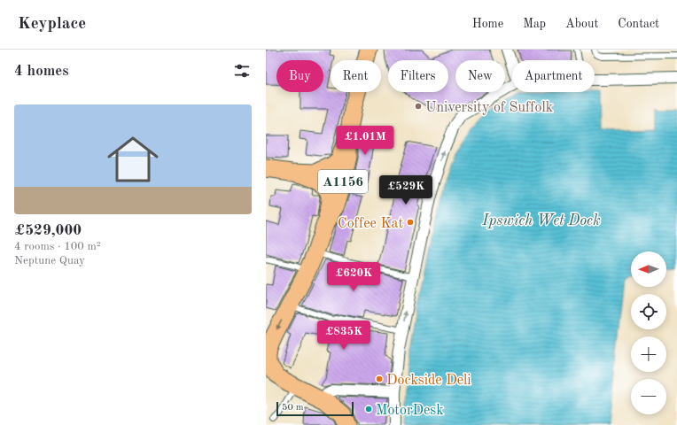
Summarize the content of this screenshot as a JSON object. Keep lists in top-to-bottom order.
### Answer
{
  "streets": {
    "main road": ["A1156"]
  },
  "water": ["Ipswich Wet Dock"],
  "places": [
    "University of Suffolk",
    "Coffee Kat",
    "Dockside Deli",
    "MotorDesk"
  ],
  "scale_bar": "50 m",
  "north": "left",
  "page": {
    "header": "Keyplace",
    "nav": [
      "Home",
      "Map",
      "About",
      "Contact"
    ],
    "heading": "4 homes",
    "chip": [
      "Buy",
      "Rent",
      "Filters",
      "New",
      "Apartment"
    ],
    "list": [
      {
        "name": "£529,000",
        "note": "4 rooms · 100 m² · Neptune Quay"
      }
    ],
    "price": [
      "£1.01M",
      "£529K",
      "£620K",
      "£835K"
    ],
    "map_buttons": ["+", "−"],
    "scale": "50 m"
  }
}
